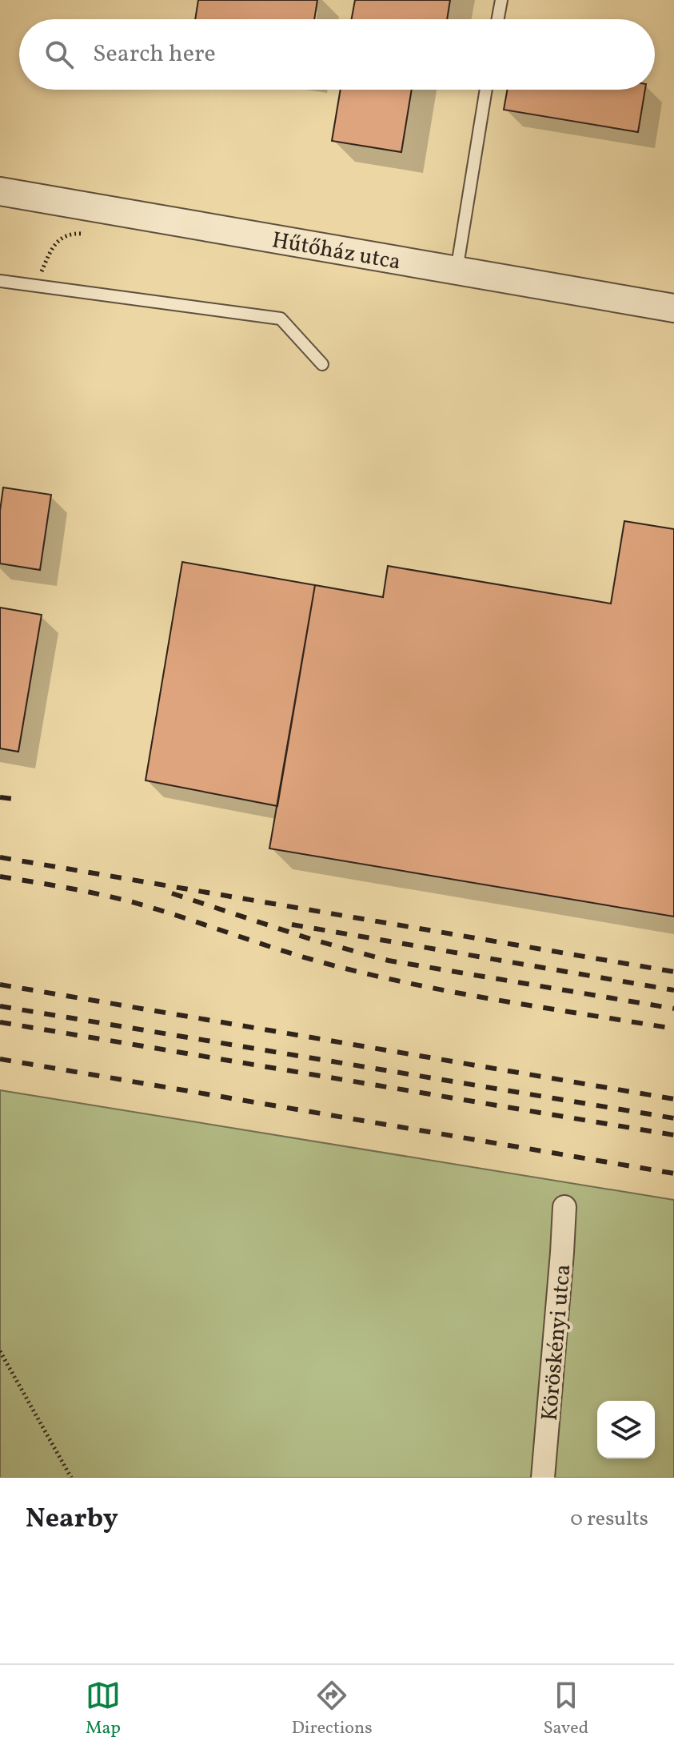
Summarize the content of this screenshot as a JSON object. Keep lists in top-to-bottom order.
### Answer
{
  "streets": {
    "street": ["Hűtőház utca", "Köröskényi utca"]
  },
  "page": {
    "search": "Search here",
    "heading": ["Nearby", "0 results"],
    "nav": ["Map", "Directions", "Saved"]
  }
}
